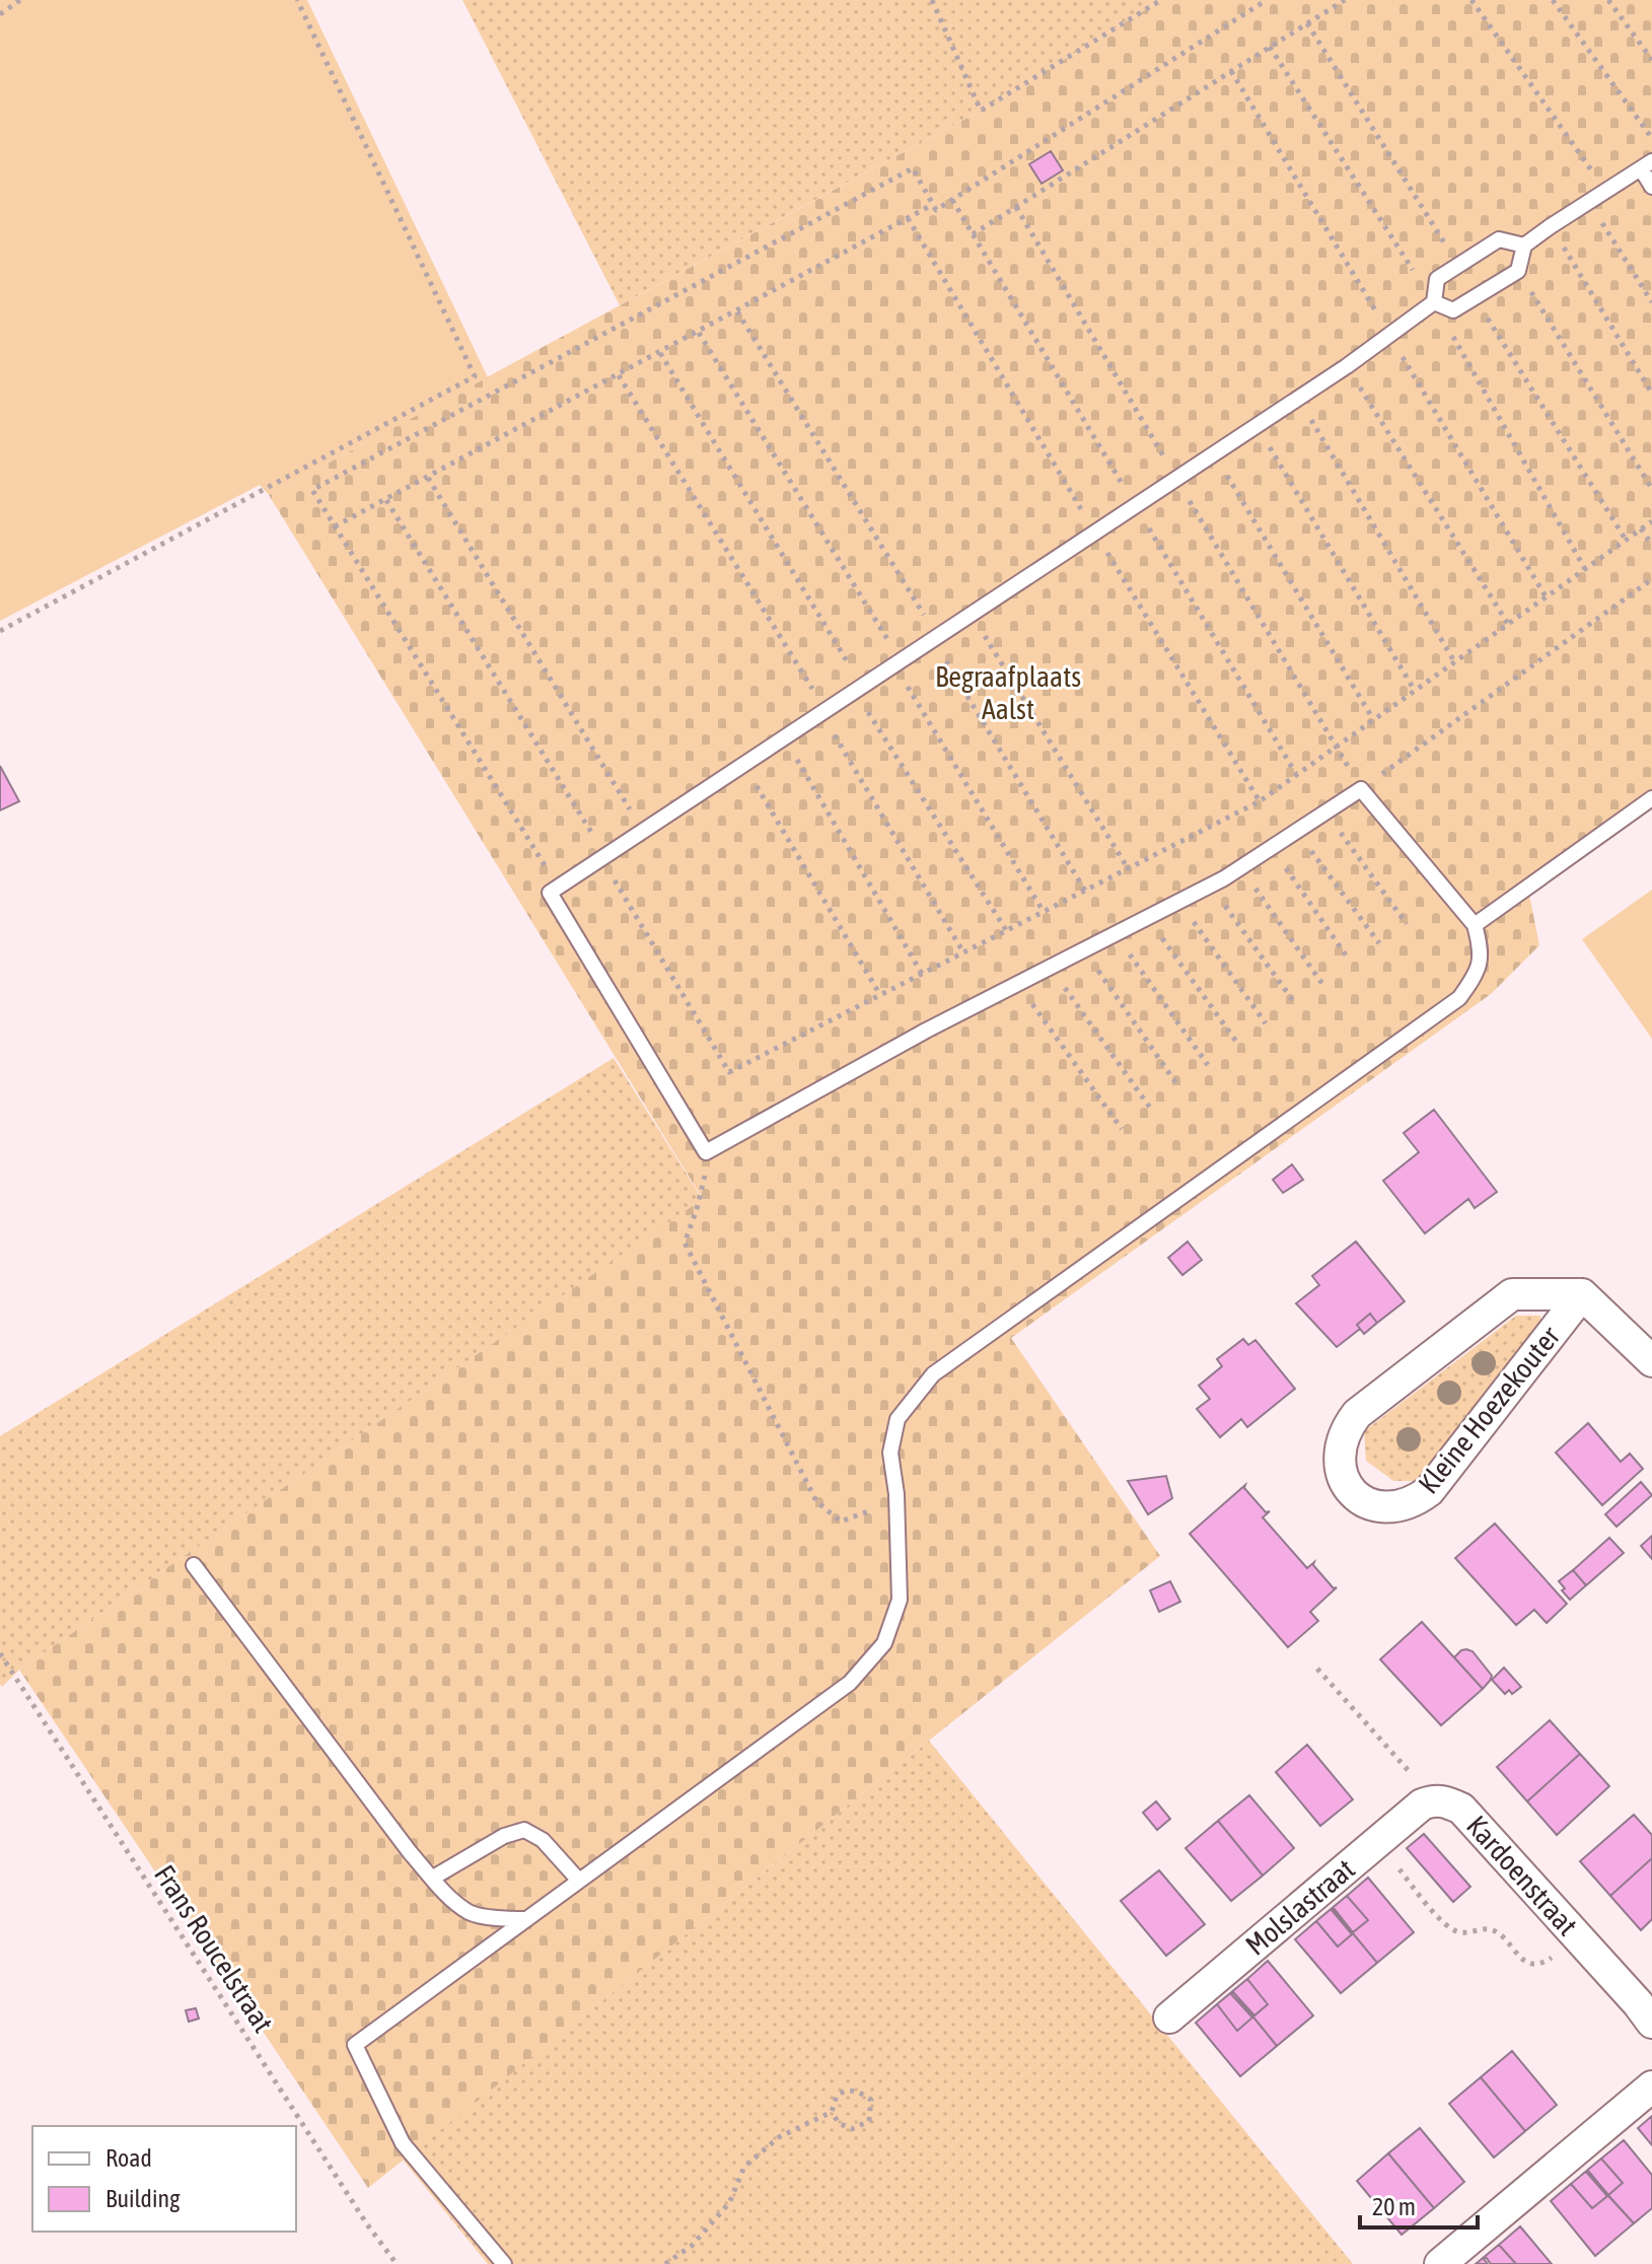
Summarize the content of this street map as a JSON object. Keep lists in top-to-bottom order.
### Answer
{
  "streets": {
    "street": ["Kleine Hoezekouter", "Kardoenstraat", "Molslastraat"],
    "path": ["Frans Roucelstraat"]
  },
  "crossings": [
    ["Kardoenstraat", "Molslastraat"]
  ],
  "parks": ["Begraafplaats Aalst"],
  "legend": ["Road", "Building"],
  "scale_bar": "20 m"
}
